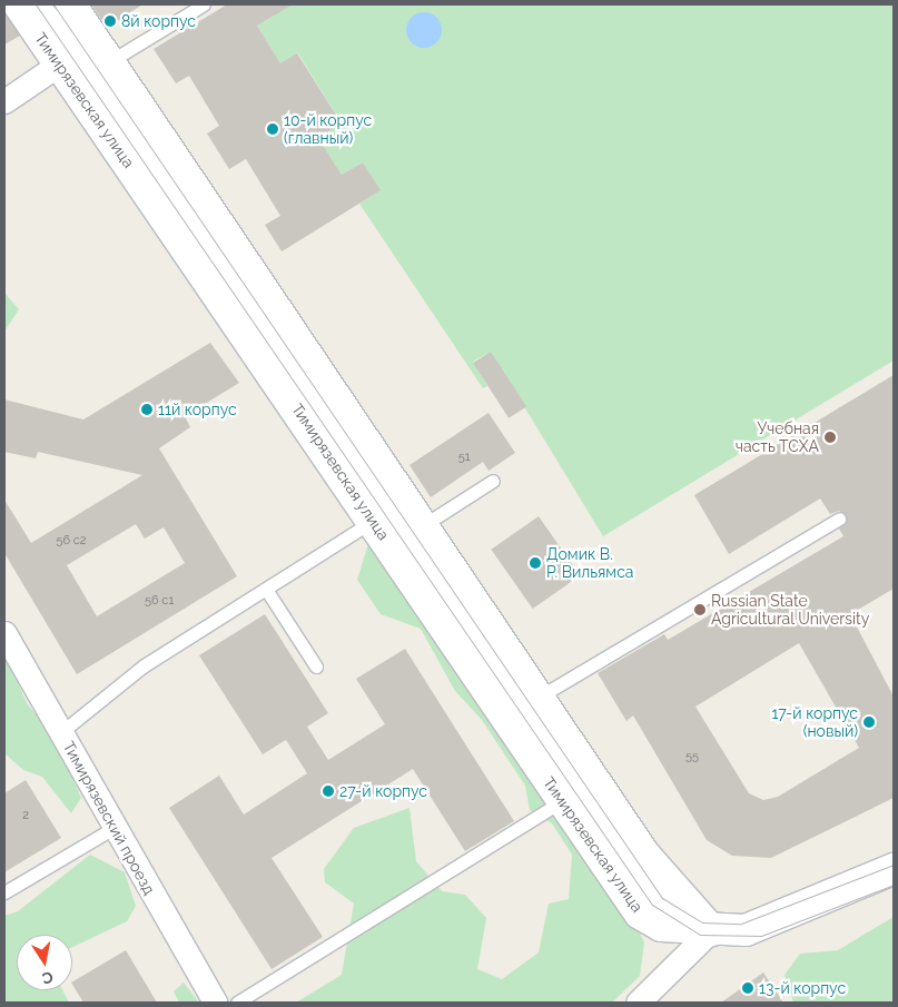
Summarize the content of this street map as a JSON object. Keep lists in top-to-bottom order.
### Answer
{
  "streets": {
    "main road": ["Тимирязевская улица"],
    "street": ["Тимирязевский проезд"]
  },
  "places": [
    "8й корпус",
    "10-й корпус (главный)",
    "11й корпус",
    "Учебная часть ТСХА",
    "Домик В. Р. Вильямса",
    "Russian State Agricultural University",
    "17-й корпус (новый)",
    "27-й корпус",
    "13-й корпус"
  ],
  "house_numbers": [
    "51",
    "56 с2",
    "56 с1",
    "55",
    "2"
  ],
  "north": "bottom"
}
